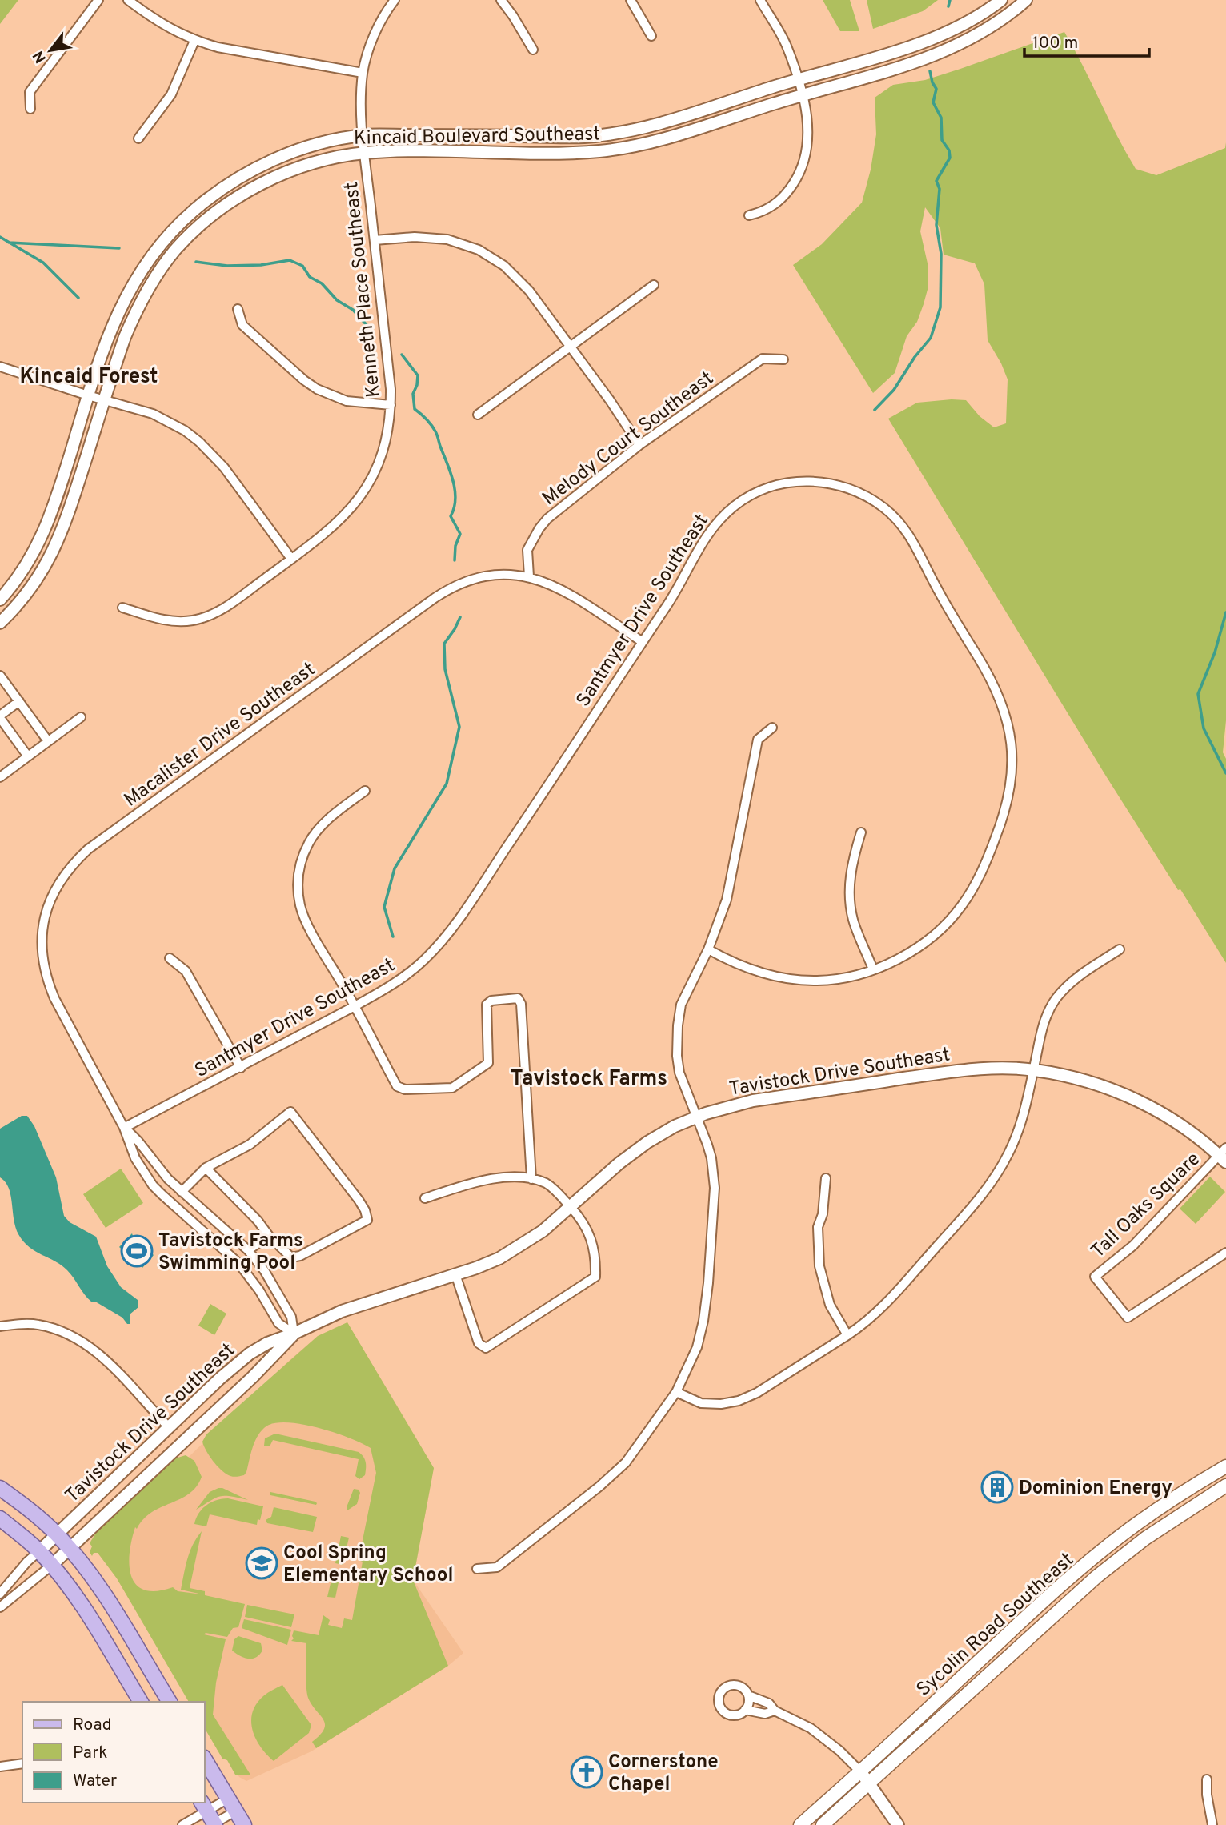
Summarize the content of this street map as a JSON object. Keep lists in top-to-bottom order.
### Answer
{
  "streets": {
    "main road": ["Sycolin Road Southeast"],
    "street": [
      "Kincaid Boulevard Southeast",
      "Kenneth Place Southeast",
      "Melody Court Southeast",
      "Santmyer Drive Southeast",
      "Macalister Drive Southeast",
      "Tavistock Drive Southeast",
      "Tall Oaks Square"
    ]
  },
  "crossings": [
    ["Kincaid Boulevard Southeast", "Kenneth Place Southeast"],
    ["Melody Court Southeast", "Macalister Drive Southeast"],
    ["Santmyer Drive Southeast", "Macalister Drive Southeast"],
    ["Macalister Drive Southeast", "Tavistock Drive Southeast"],
    ["Tavistock Drive Southeast", "Tall Oaks Square"]
  ],
  "districts": ["Kincaid Forest", "Tavistock Farms"],
  "places": {
    "sports": ["Tavistock Farms Swimming Pool"],
    "building": ["Dominion Energy"],
    "school or university": ["Cool Spring Elementary School"],
    "church": ["Cornerstone Chapel"]
  },
  "legend": ["Road", "Park", "Water"],
  "scale_bar": "100 m",
  "north": "bottom left"
}
